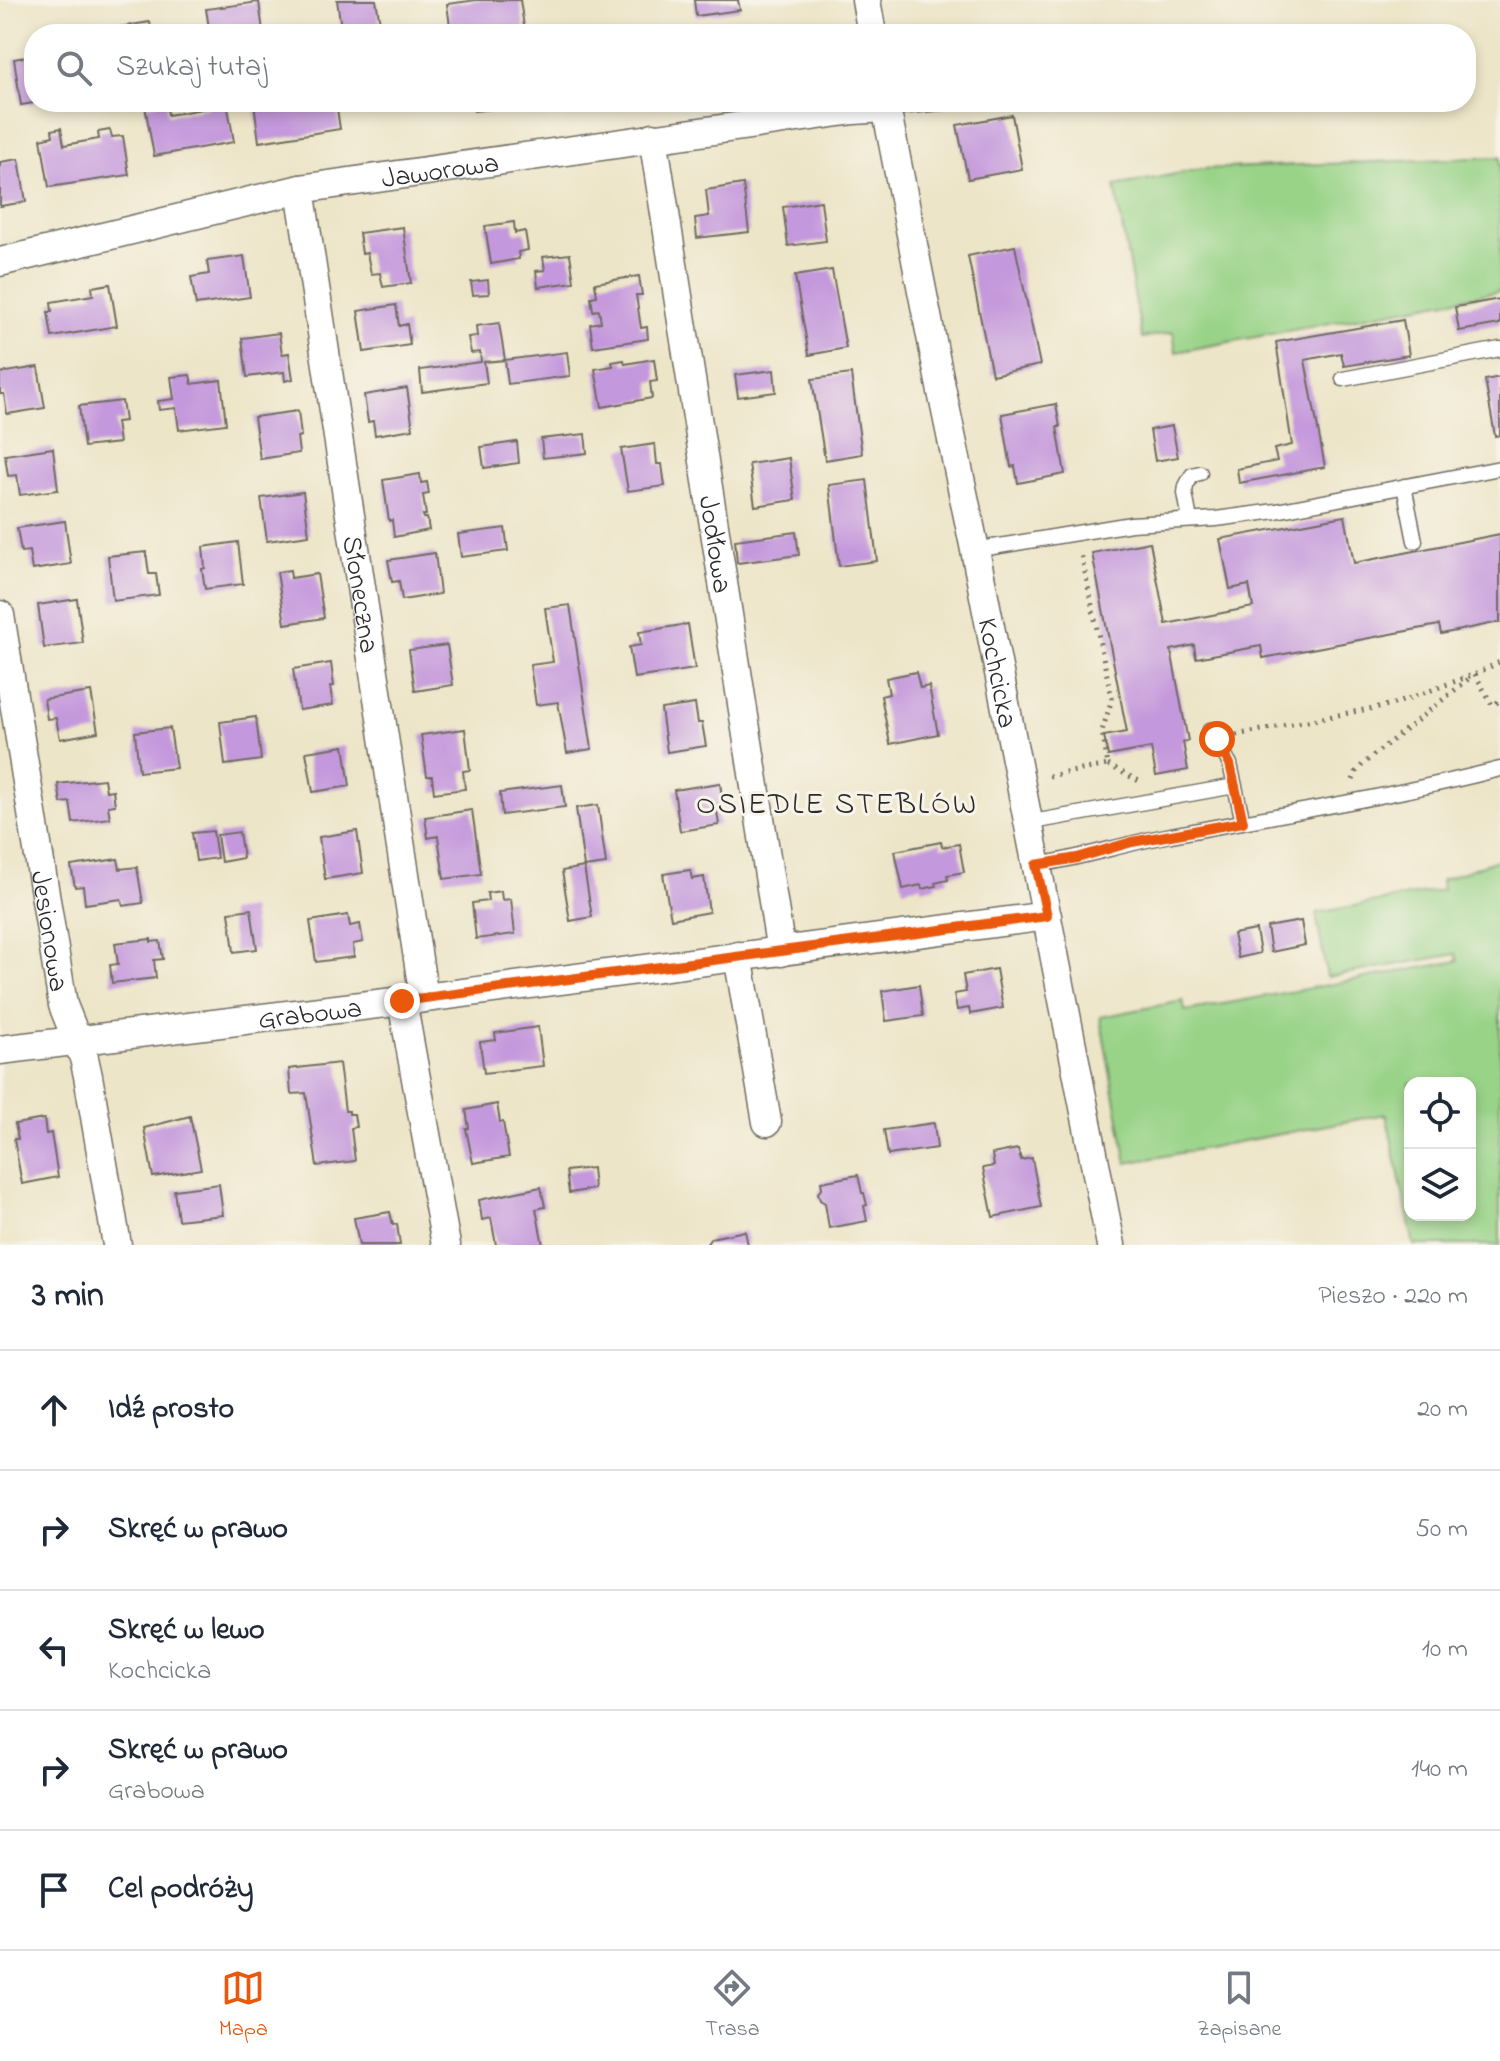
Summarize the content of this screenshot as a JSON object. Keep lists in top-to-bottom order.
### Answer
{
  "streets": {
    "street": [
      "Jaworowa",
      "Jodłowa",
      "Słoneczna",
      "Kochcicka",
      "Jesionowa",
      "Grabowa"
    ]
  },
  "crossings": [
    ["Jaworowa", "Jodłowa"],
    ["Jaworowa", "Słoneczna"],
    ["Jodłowa", "Grabowa"],
    ["Słoneczna", "Grabowa"],
    ["Kochcicka", "Grabowa"],
    ["Jesionowa", "Grabowa"]
  ],
  "districts": ["OSIEDLE STEBLÓW"],
  "page": {
    "search": "Szukaj tutaj",
    "heading": ["3 min", "Pieszo · 220 m"],
    "list": [
      ["Idź prosto", "20 m"],
      ["Skręć w prawo", "50 m"],
      ["Skręć w lewo", "Kochcicka", "10 m"],
      ["Skręć w prawo", "Grabowa", "140 m"],
      "Cel podróży"
    ],
    "nav": ["Mapa", "Trasa", "Zapisane"]
  }
}
